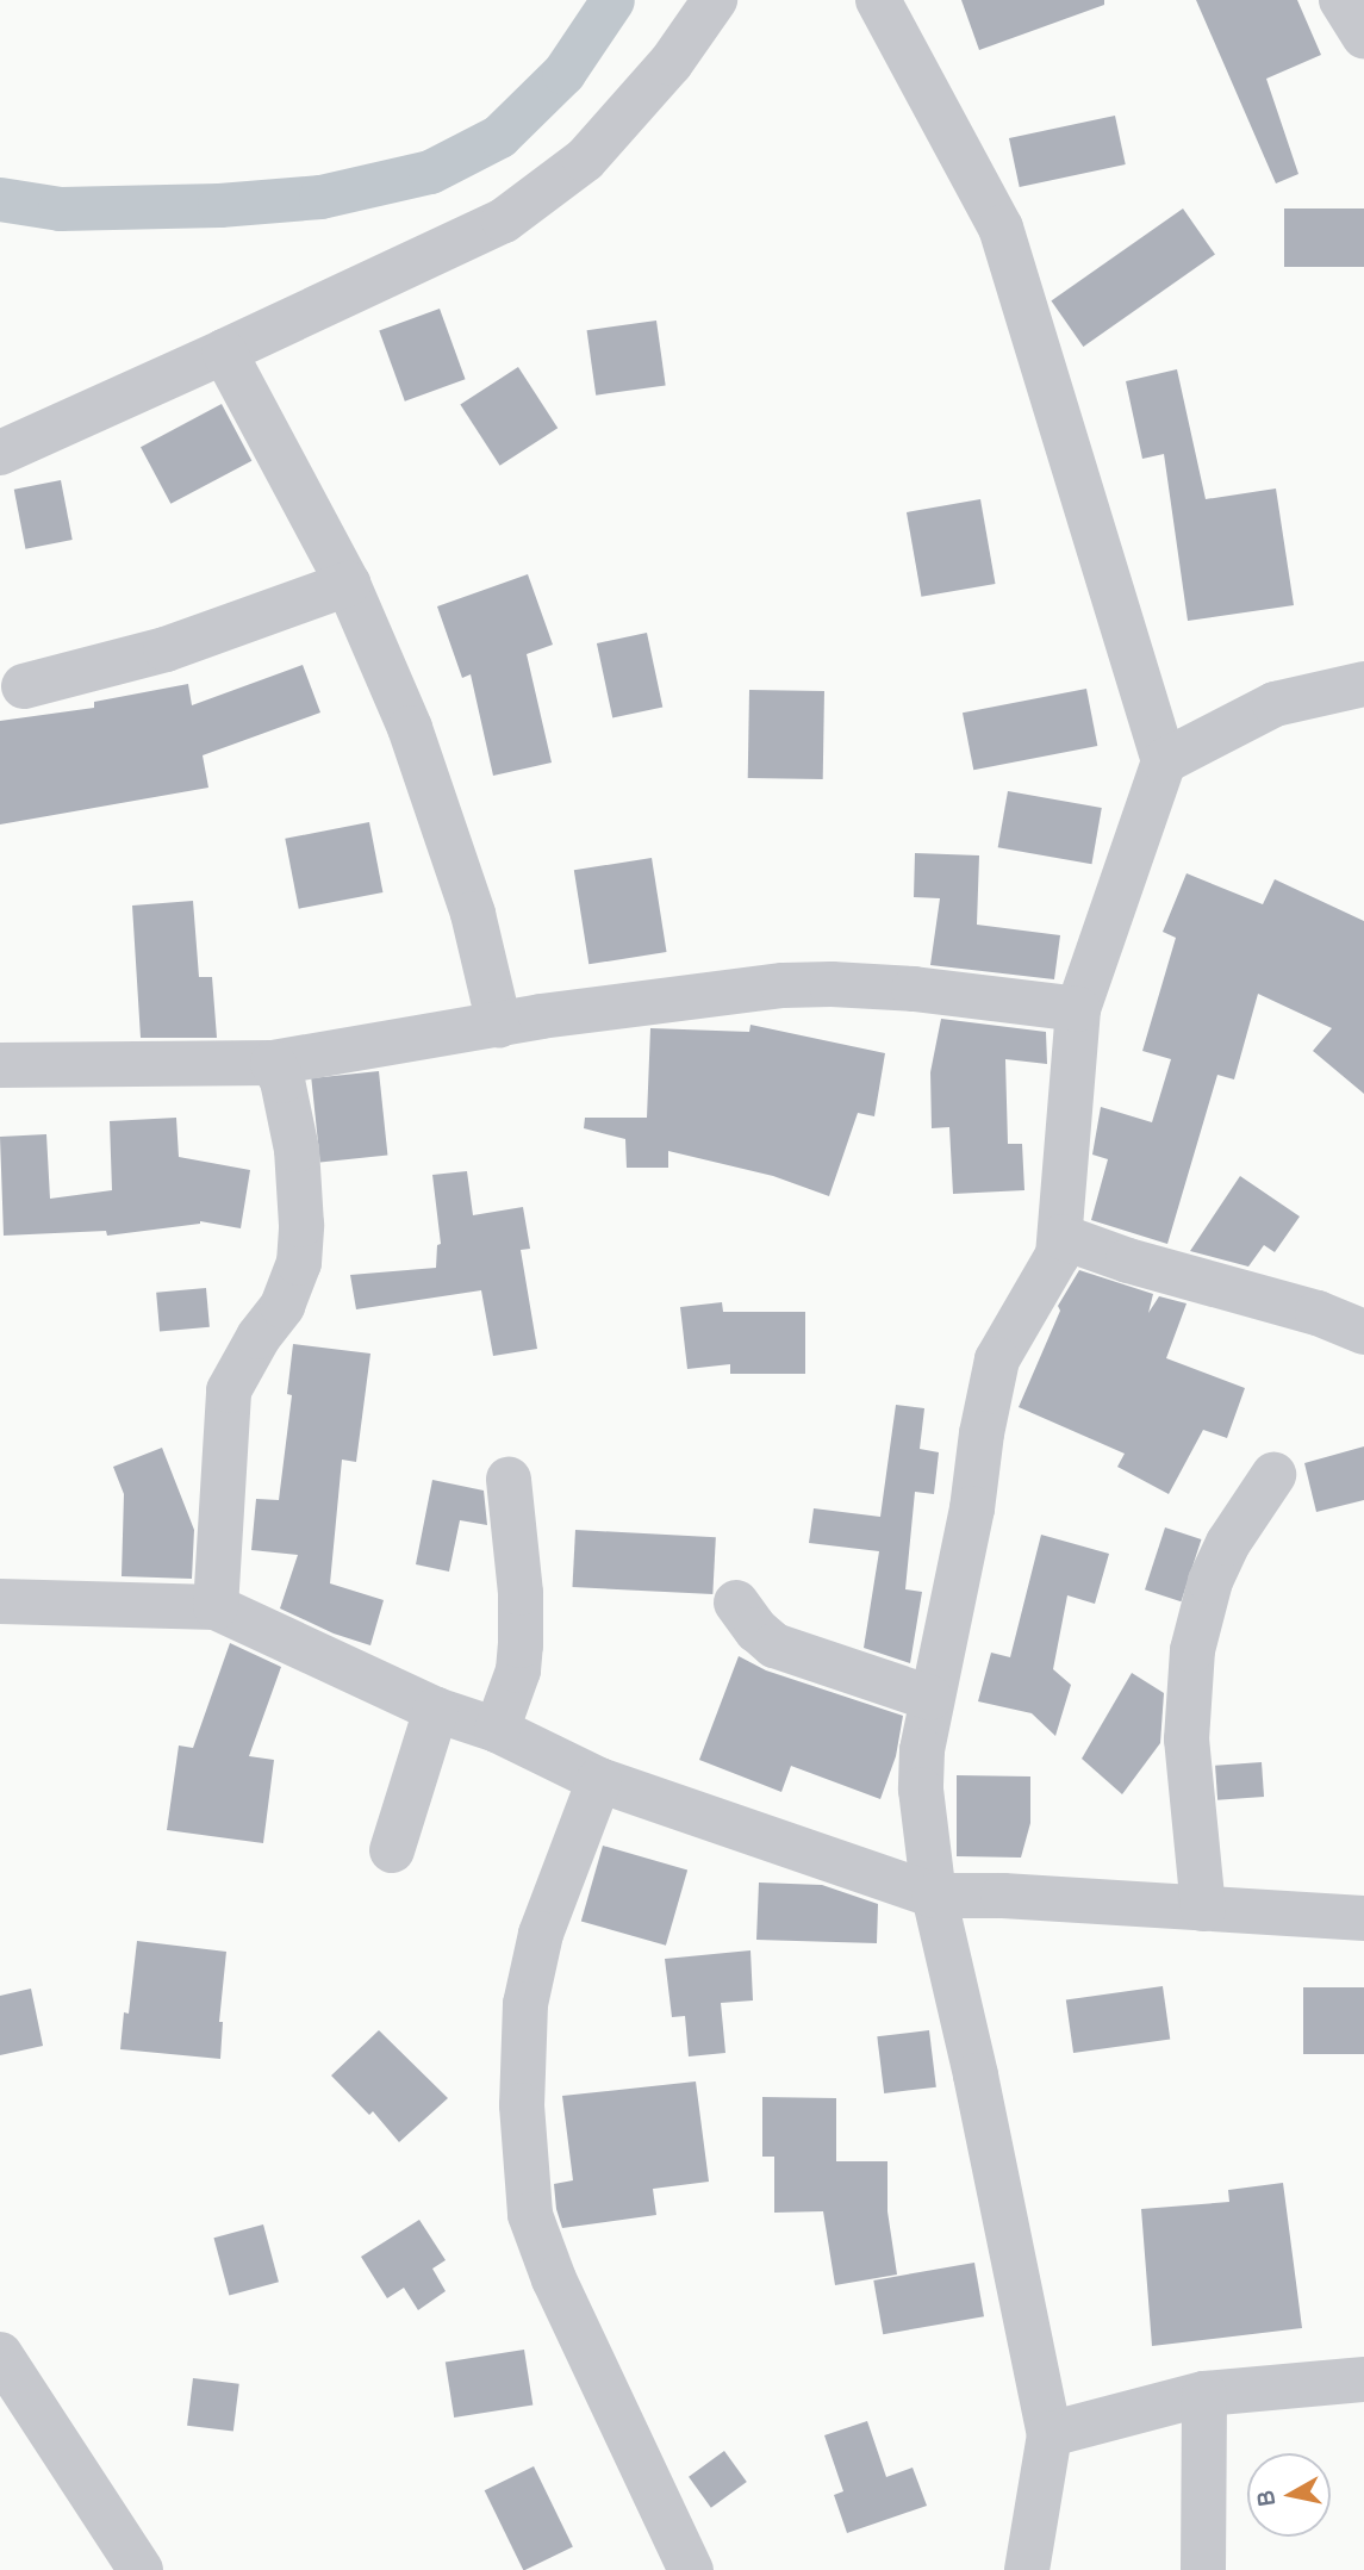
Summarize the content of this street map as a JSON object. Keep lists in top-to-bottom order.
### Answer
{
  "north": "left"
}
